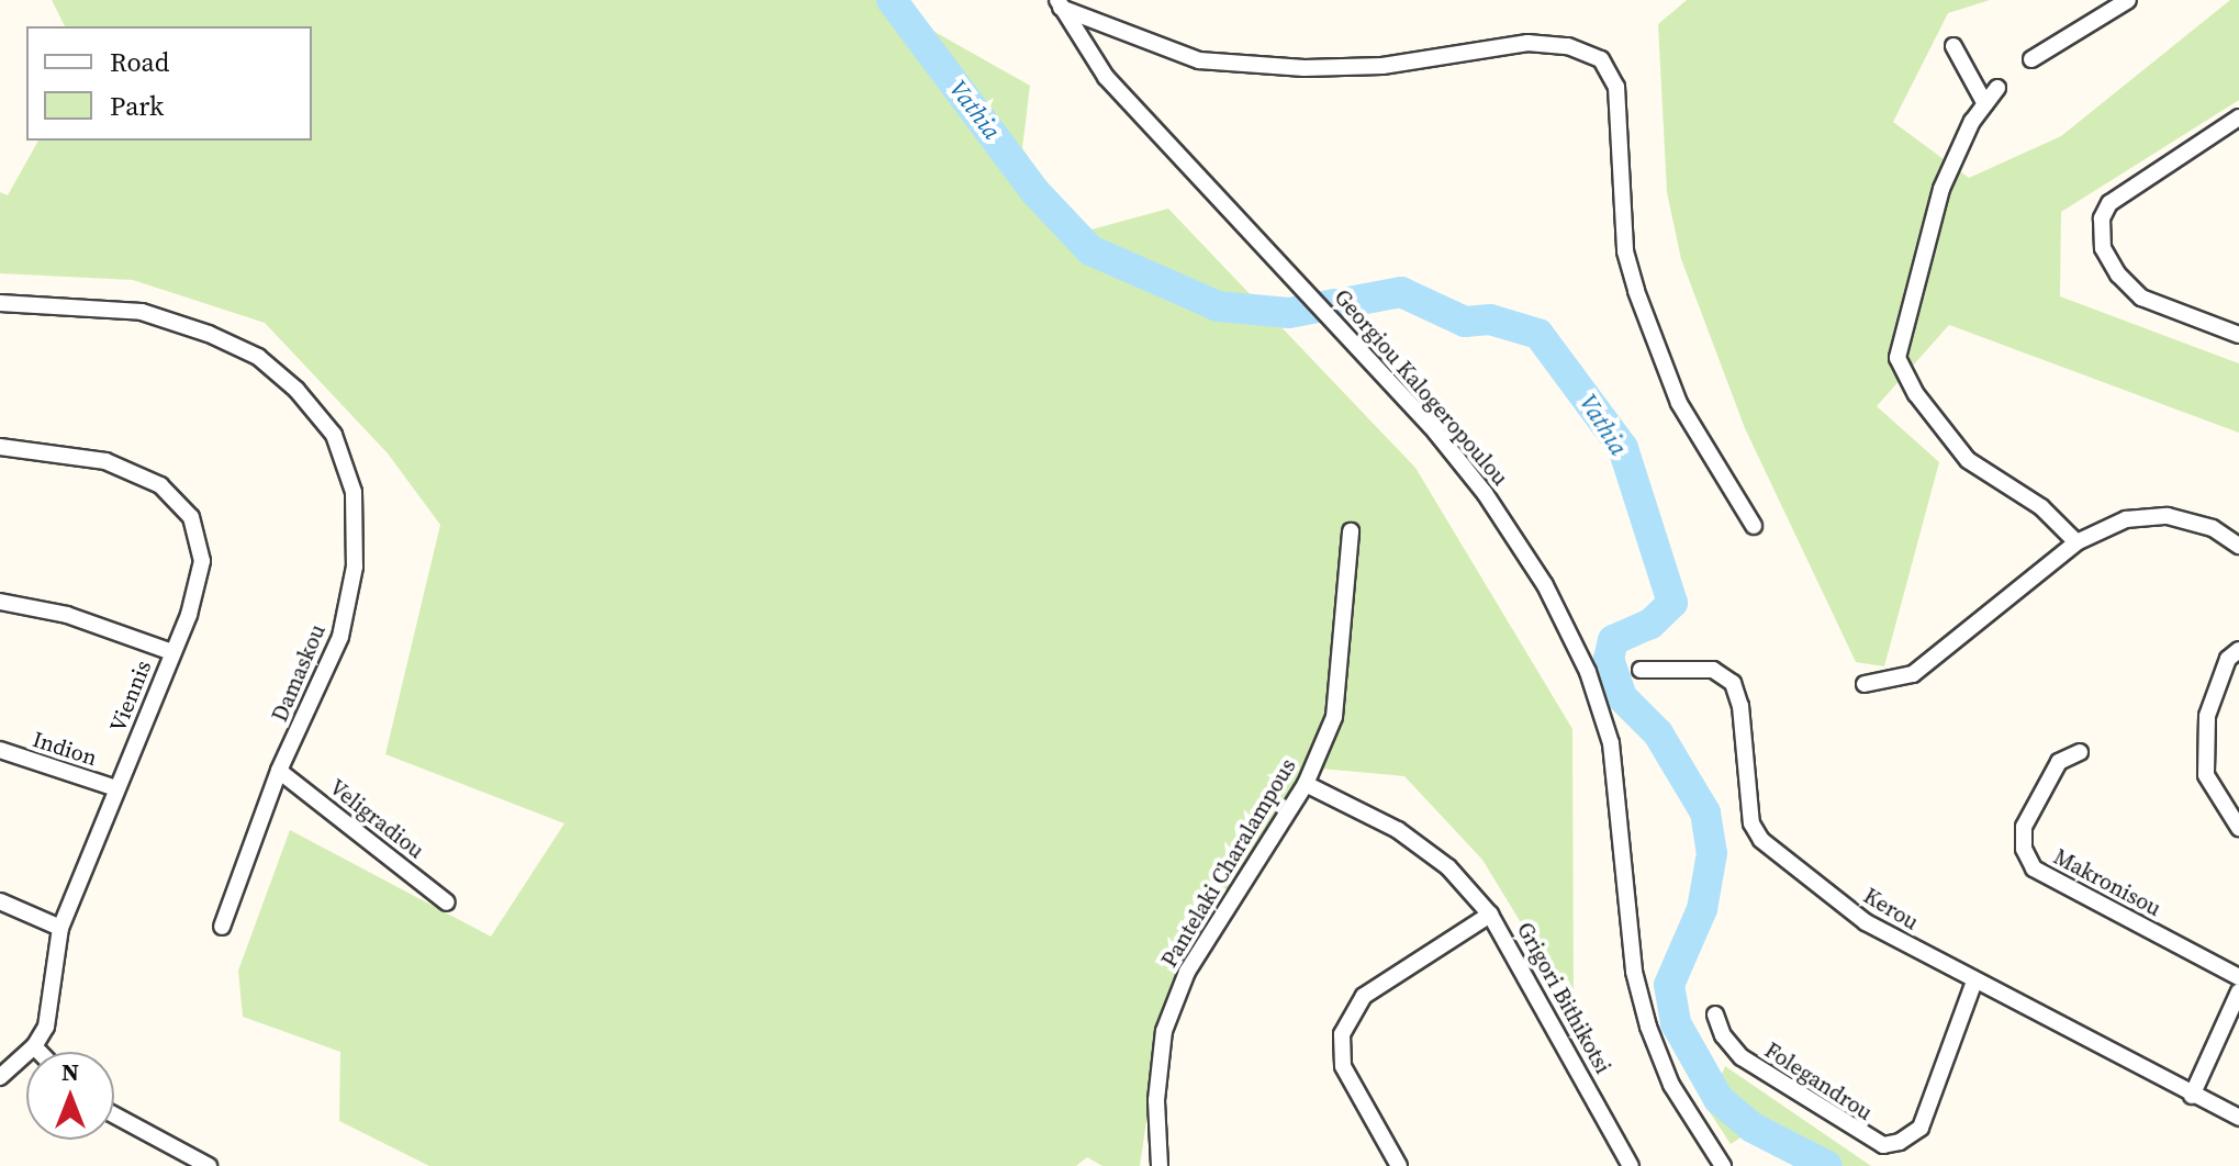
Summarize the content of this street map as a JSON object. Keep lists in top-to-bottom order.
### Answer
{
  "streets": {
    "street": [
      "Georgiou Kalogeropoulou",
      "Damaskou",
      "Viennis",
      "Indion",
      "Veligradiou",
      "Pantelaki Charalampous",
      "Makronisou",
      "Kerou",
      "Grigori Bithikotsi",
      "Folegandrou"
    ]
  },
  "crossings": [
    ["Damaskou", "Veligradiou"],
    ["Viennis", "Indion"],
    ["Pantelaki Charalampous", "Grigori Bithikotsi"],
    ["Kerou", "Folegandrou"]
  ],
  "water": ["Vathia"],
  "legend": ["Road", "Park"],
  "north": "top"
}
